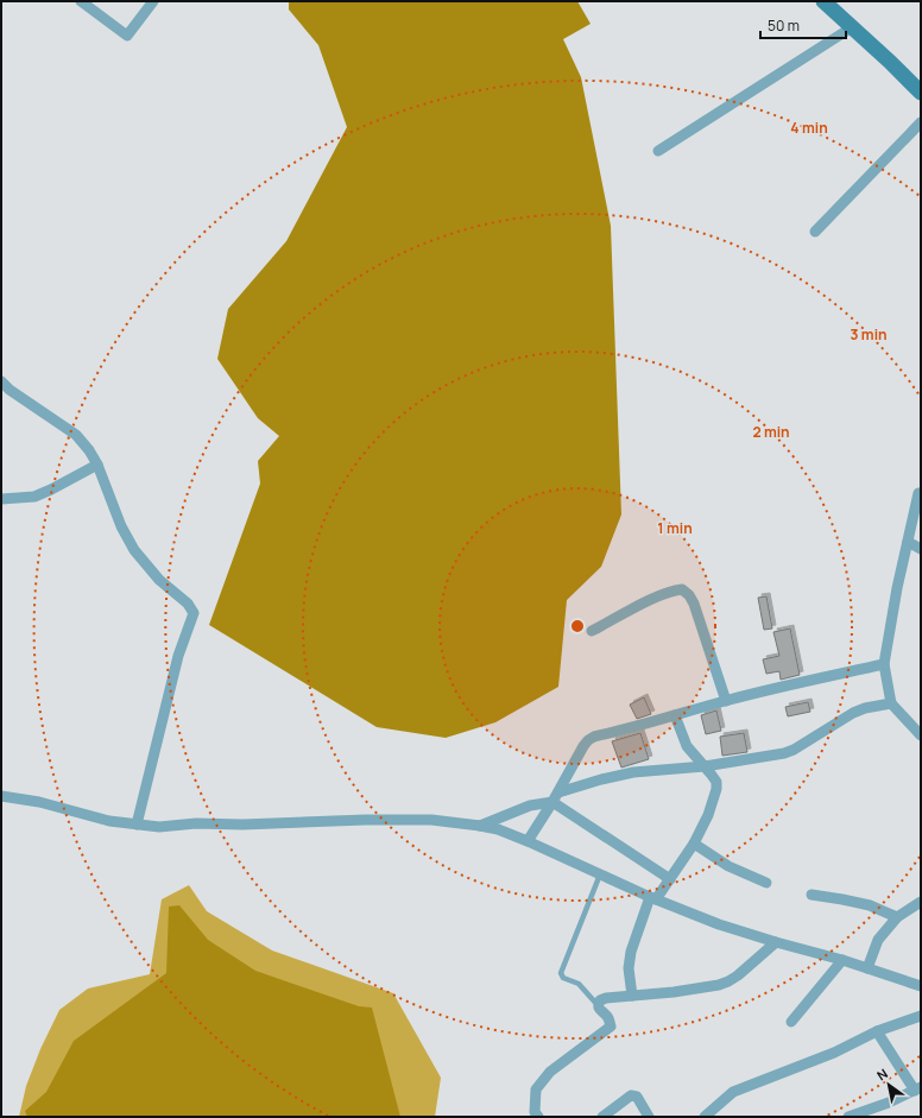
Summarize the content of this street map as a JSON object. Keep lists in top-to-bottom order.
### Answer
{
  "scale_bar": "50 m",
  "north": "top left",
  "rings": [
    "4 min",
    "3 min",
    "2 min",
    "1 min"
  ]
}
